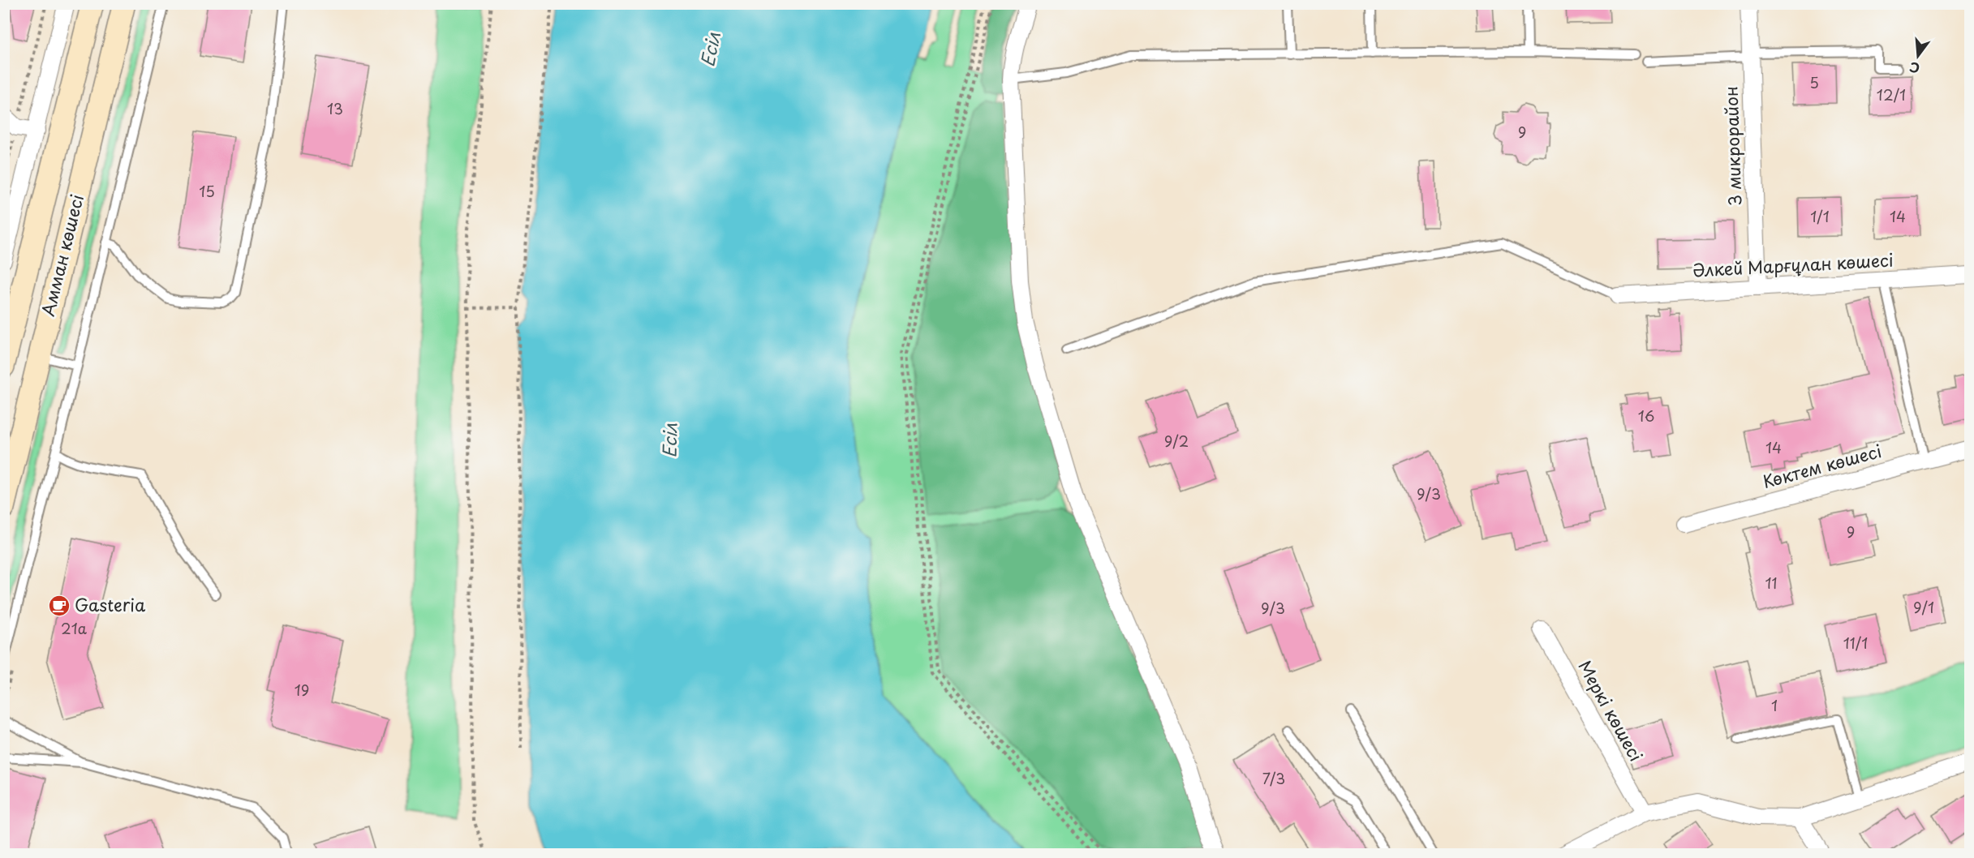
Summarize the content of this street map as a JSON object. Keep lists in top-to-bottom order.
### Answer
{
  "streets": {
    "main road": ["Амман көшесі"],
    "street": [
      "3 микрорайон",
      "Әлкей Марғұлан көшесі",
      "Көктем көшесі",
      "Меркі көшесі"
    ]
  },
  "crossings": [
    ["3 микрорайон", "Әлкей Марғұлан көшесі"]
  ],
  "water": ["Есіл"],
  "places": {
    "cafe": ["Gasteria"]
  },
  "house_numbers": [
    "5",
    "12/1",
    "13",
    "9",
    "15",
    "1/1",
    "14",
    "16",
    "9/2",
    "14",
    "9/3",
    "9",
    "11",
    "9/1",
    "9/3",
    "21а",
    "11/1",
    "19",
    "1",
    "7/3"
  ],
  "north": "bottom"
}
